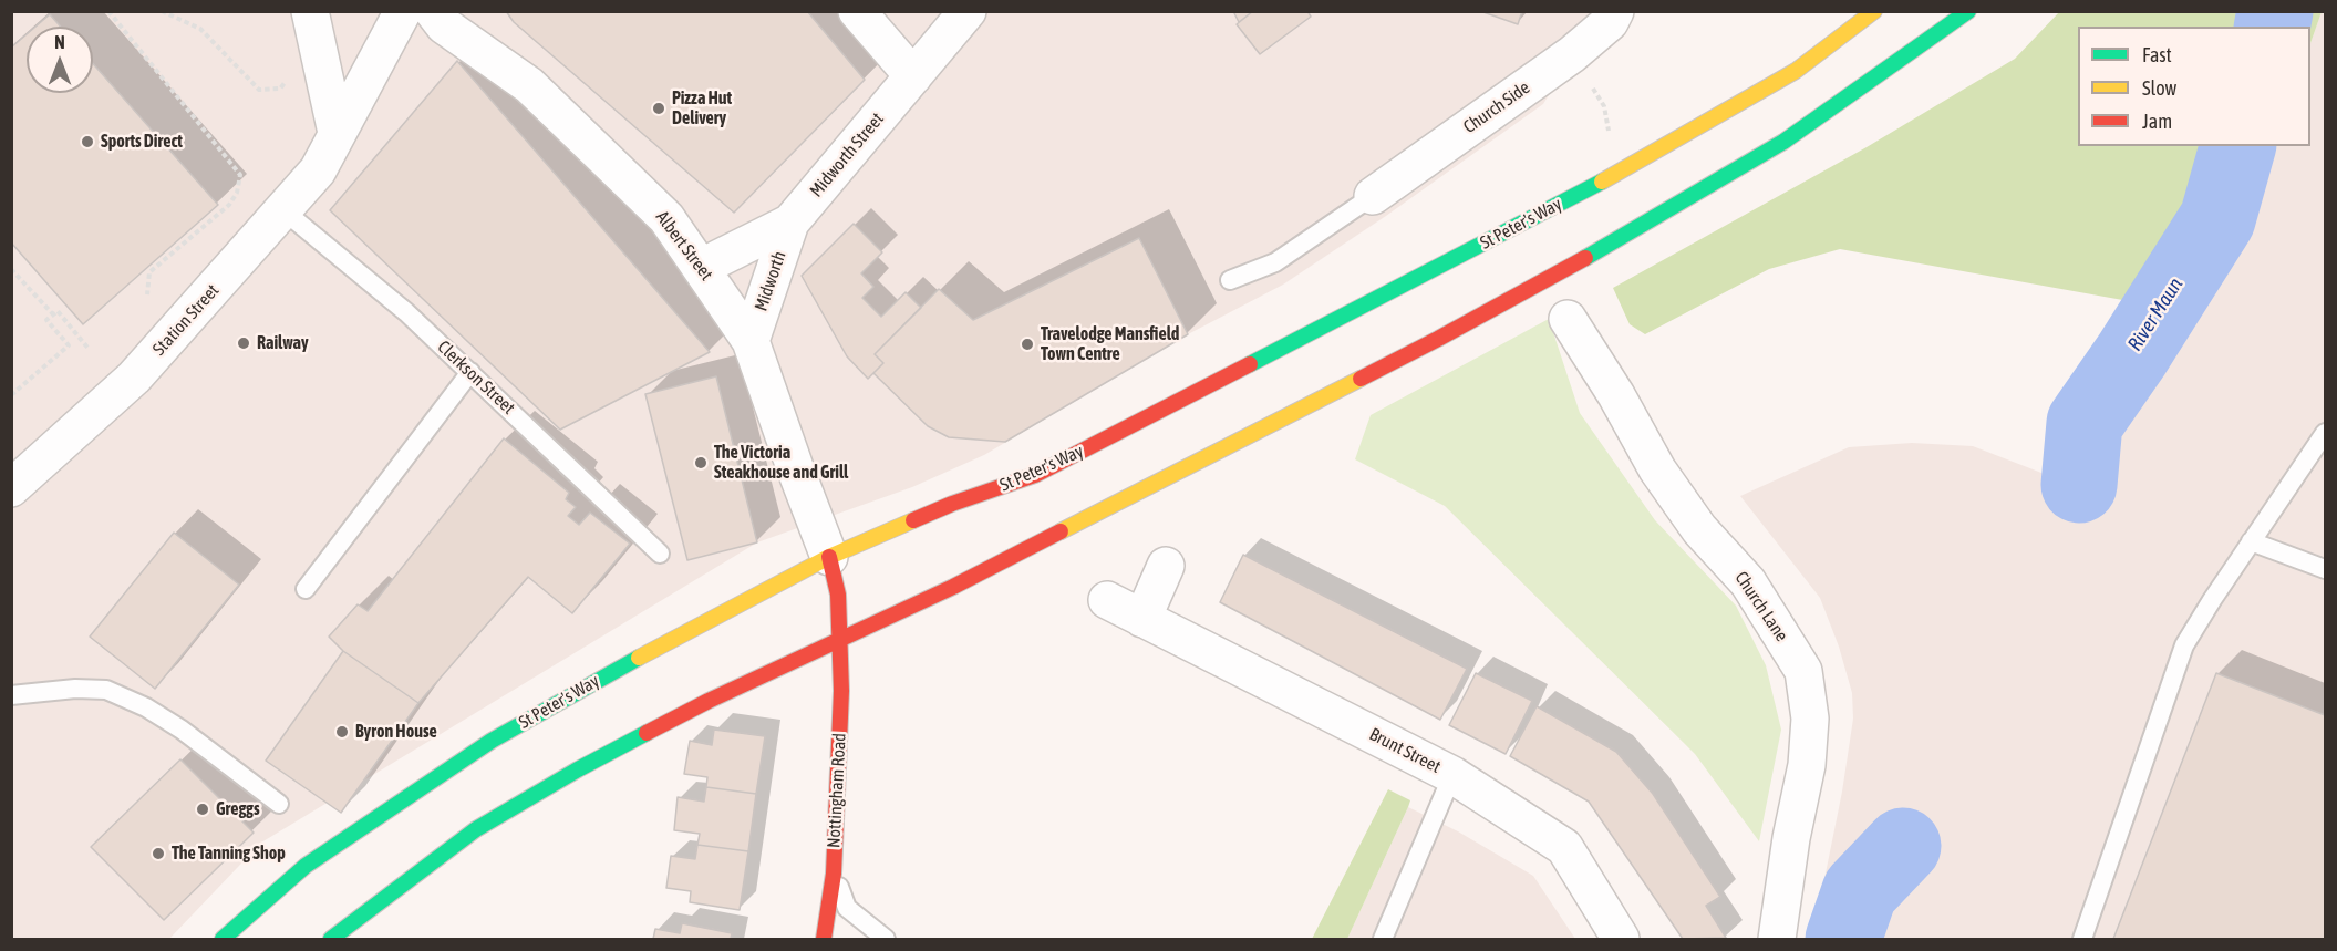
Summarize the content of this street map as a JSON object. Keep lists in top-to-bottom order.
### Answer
{
  "streets": {
    "highway": ["St Peter's Way", "Nottingham Road"],
    "street": [
      "Church Side",
      "Midworth Street",
      "Albert Street",
      "Midworth",
      "Station Street",
      "Church Lane",
      "Brunt Street"
    ],
    "lane": ["Clerkson Street"]
  },
  "crossings": [
    ["Midworth Street", "Albert Street"],
    ["Midworth Street", "Midworth"],
    ["St Peter's Way", "Albert Street"],
    ["St Peter's Way", "Nottingham Road"],
    ["Albert Street", "Midworth"],
    ["Albert Street", "Nottingham Road"],
    ["Station Street", "Clerkson Street"]
  ],
  "water": ["River Maun"],
  "places": [
    "Pizza Hut Delivery",
    "Sports Direct",
    "Railway",
    "Travelodge Mansfield Town Centre",
    "The Victoria Steakhouse and Grill",
    "Byron House",
    "Greggs",
    "The Tanning Shop"
  ],
  "legend": ["Fast", "Slow", "Jam"],
  "north": "top"
}
